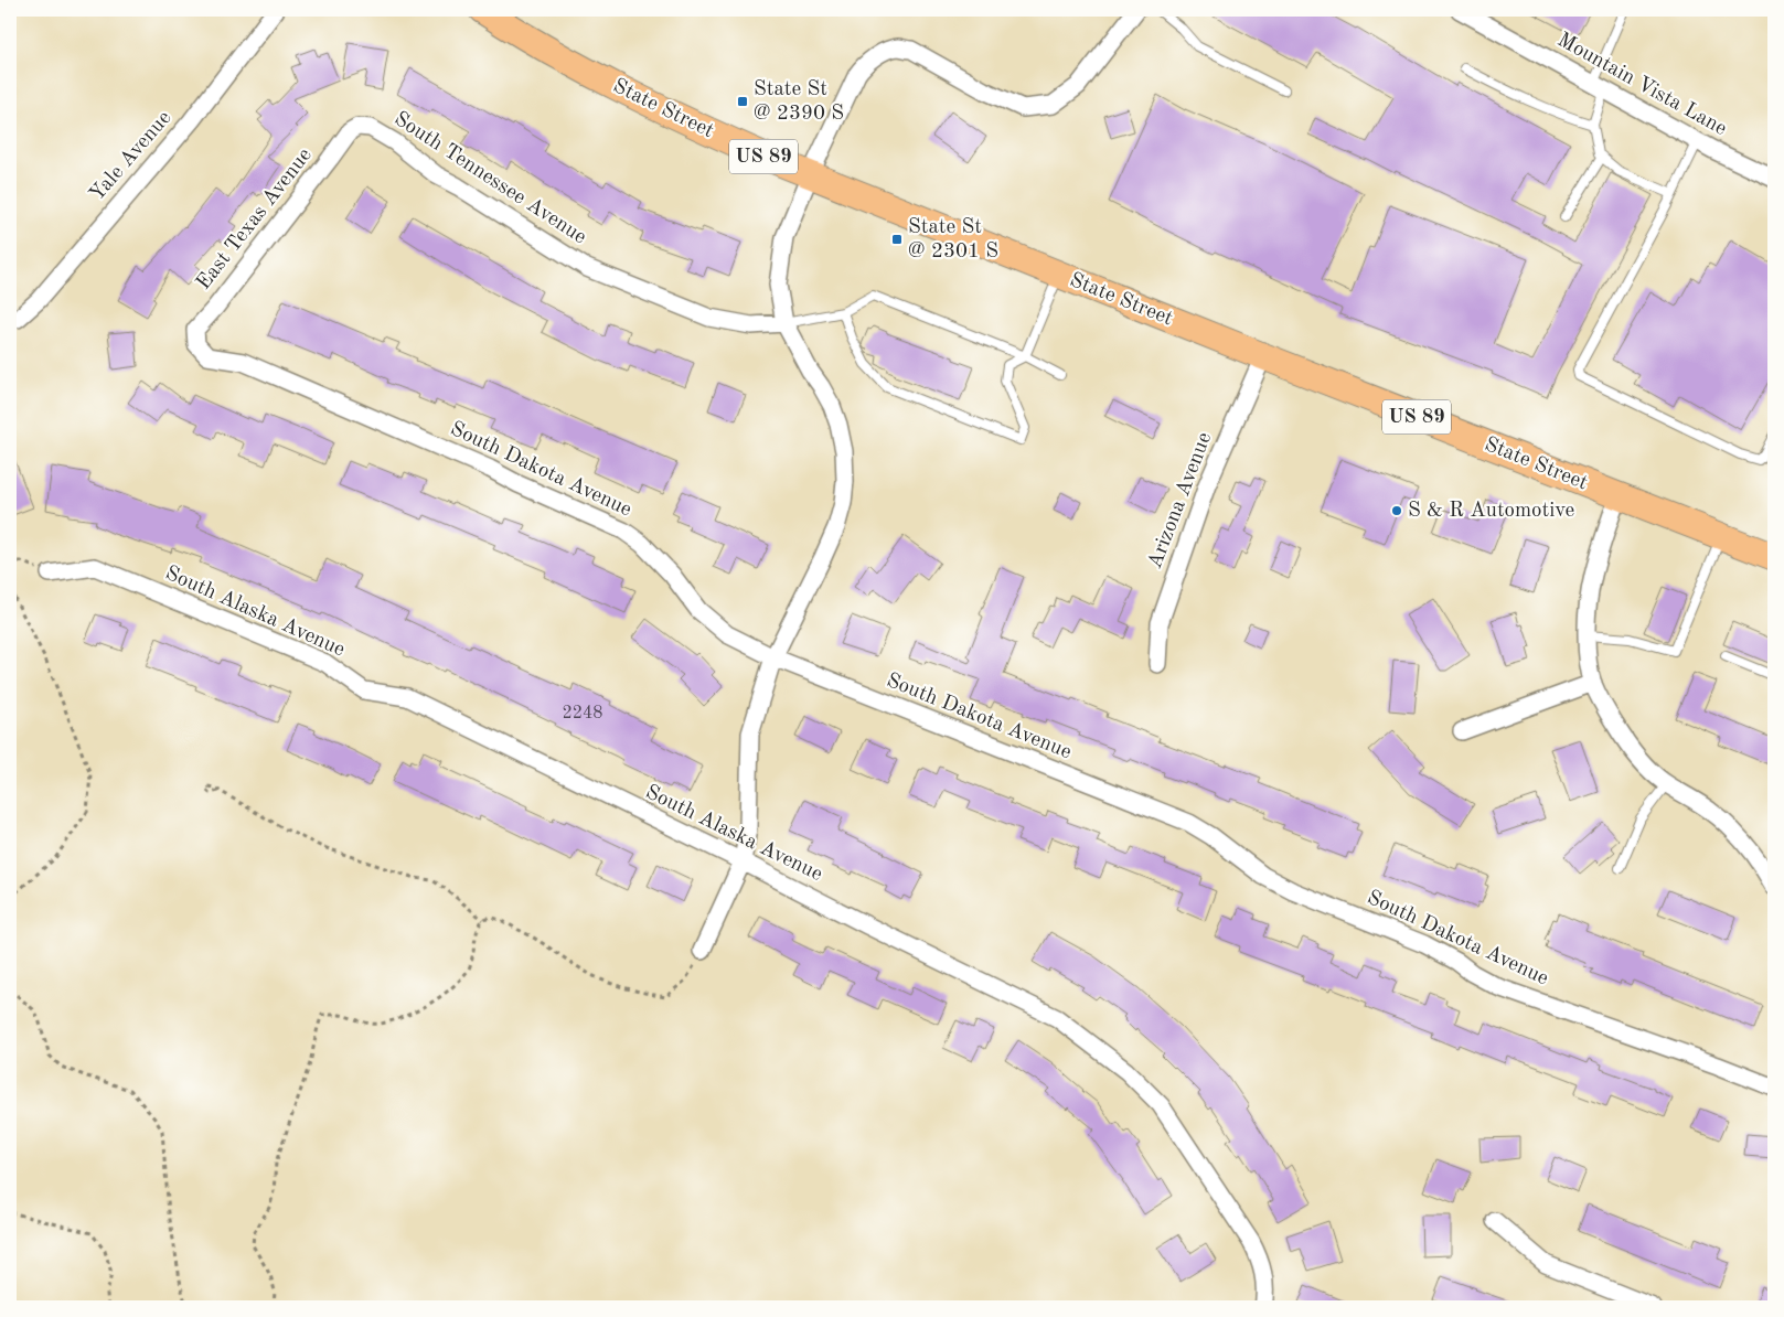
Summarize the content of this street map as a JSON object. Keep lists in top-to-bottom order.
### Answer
{
  "streets": {
    "main road": ["State Street", "US 89"],
    "street": [
      "Mountain Vista Lane",
      "Yale Avenue",
      "South Tennessee Avenue",
      "East Texas Avenue",
      "South Dakota Avenue",
      "Arizona Avenue",
      "South Alaska Avenue"
    ]
  },
  "crossings": [
    ["State Street", "Arizona Avenue"],
    ["South Tennessee Avenue", "East Texas Avenue"],
    ["East Texas Avenue", "South Dakota Avenue"]
  ],
  "places": {
    "transit": ["State St @ 2390 S", "State St @ 2301 S"],
    "other": ["S & R Automotive"]
  },
  "house_numbers": ["2248"]
}
